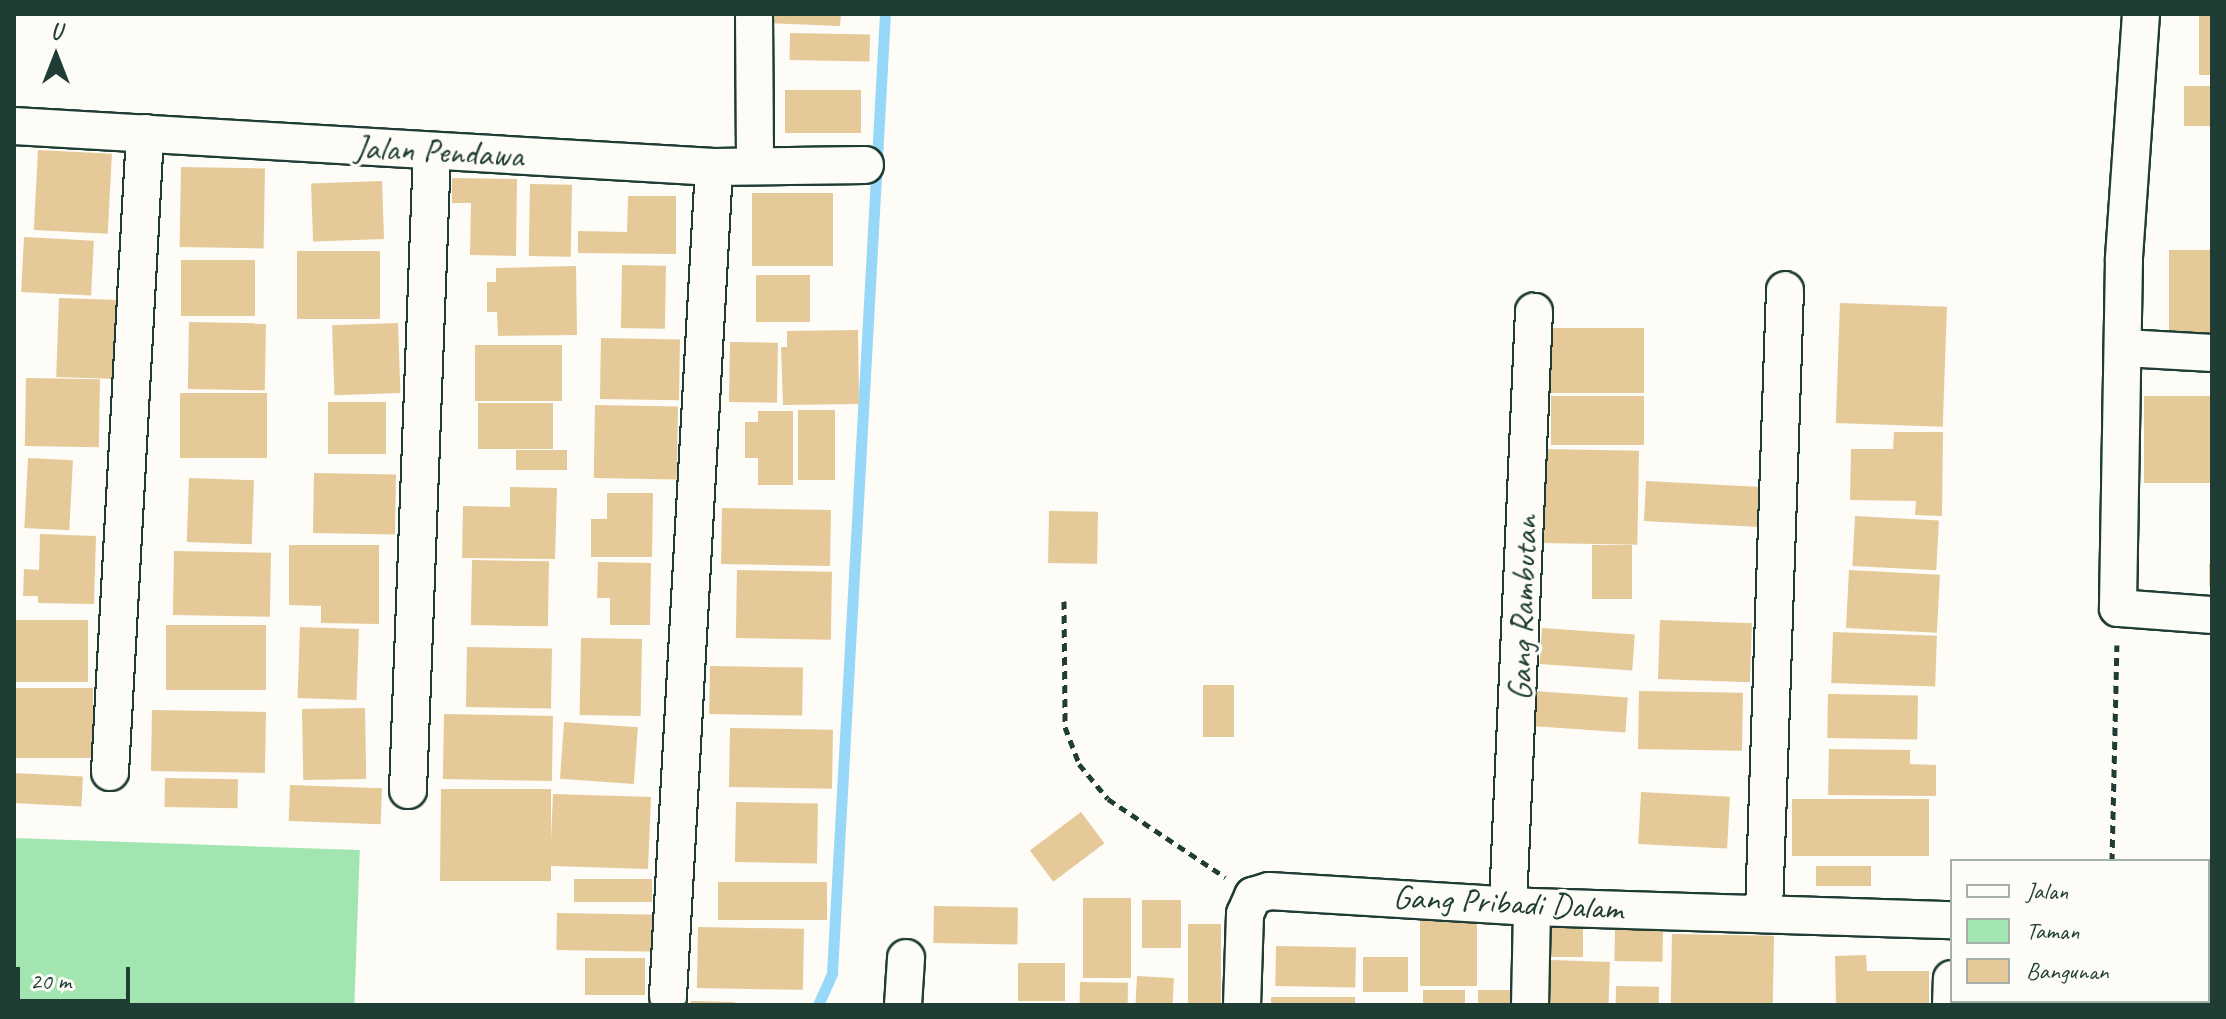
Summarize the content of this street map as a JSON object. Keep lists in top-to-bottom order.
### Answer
{
  "streets": {
    "street": ["Jalan Pendawa", "Gang Rambutan", "Gang Pribadi Dalam"]
  },
  "crossings": [
    ["Gang Rambutan", "Gang Pribadi Dalam"]
  ],
  "legend": ["Jalan", "Taman", "Bangunan"],
  "scale_bar": "20 m",
  "north": "top"
}
